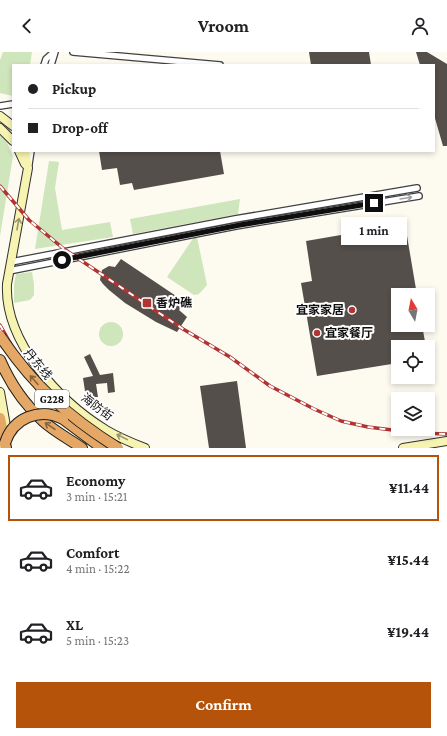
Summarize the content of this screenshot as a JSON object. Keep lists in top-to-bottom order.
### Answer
{
  "streets": {
    "highway": ["丹东线", "G228"],
    "street": ["海防街"]
  },
  "places": {
    "transit": ["香炉礁"],
    "other": ["宜家家居", "宜家餐厅"]
  },
  "north": "top",
  "page": {
    "header": "Vroom",
    "banner": ["Pickup", "Drop-off"],
    "bubble": "1 min",
    "list": [
      {
        "name": "Economy",
        "note": "3 min · 15:21",
        "value": "¥11.44"
      },
      {
        "name": "Comfort",
        "note": "4 min · 15:22",
        "value": "¥15.44"
      },
      {
        "name": "XL",
        "note": "5 min · 15:23",
        "value": "¥19.44"
      }
    ],
    "buttons": "Confirm"
  }
}
